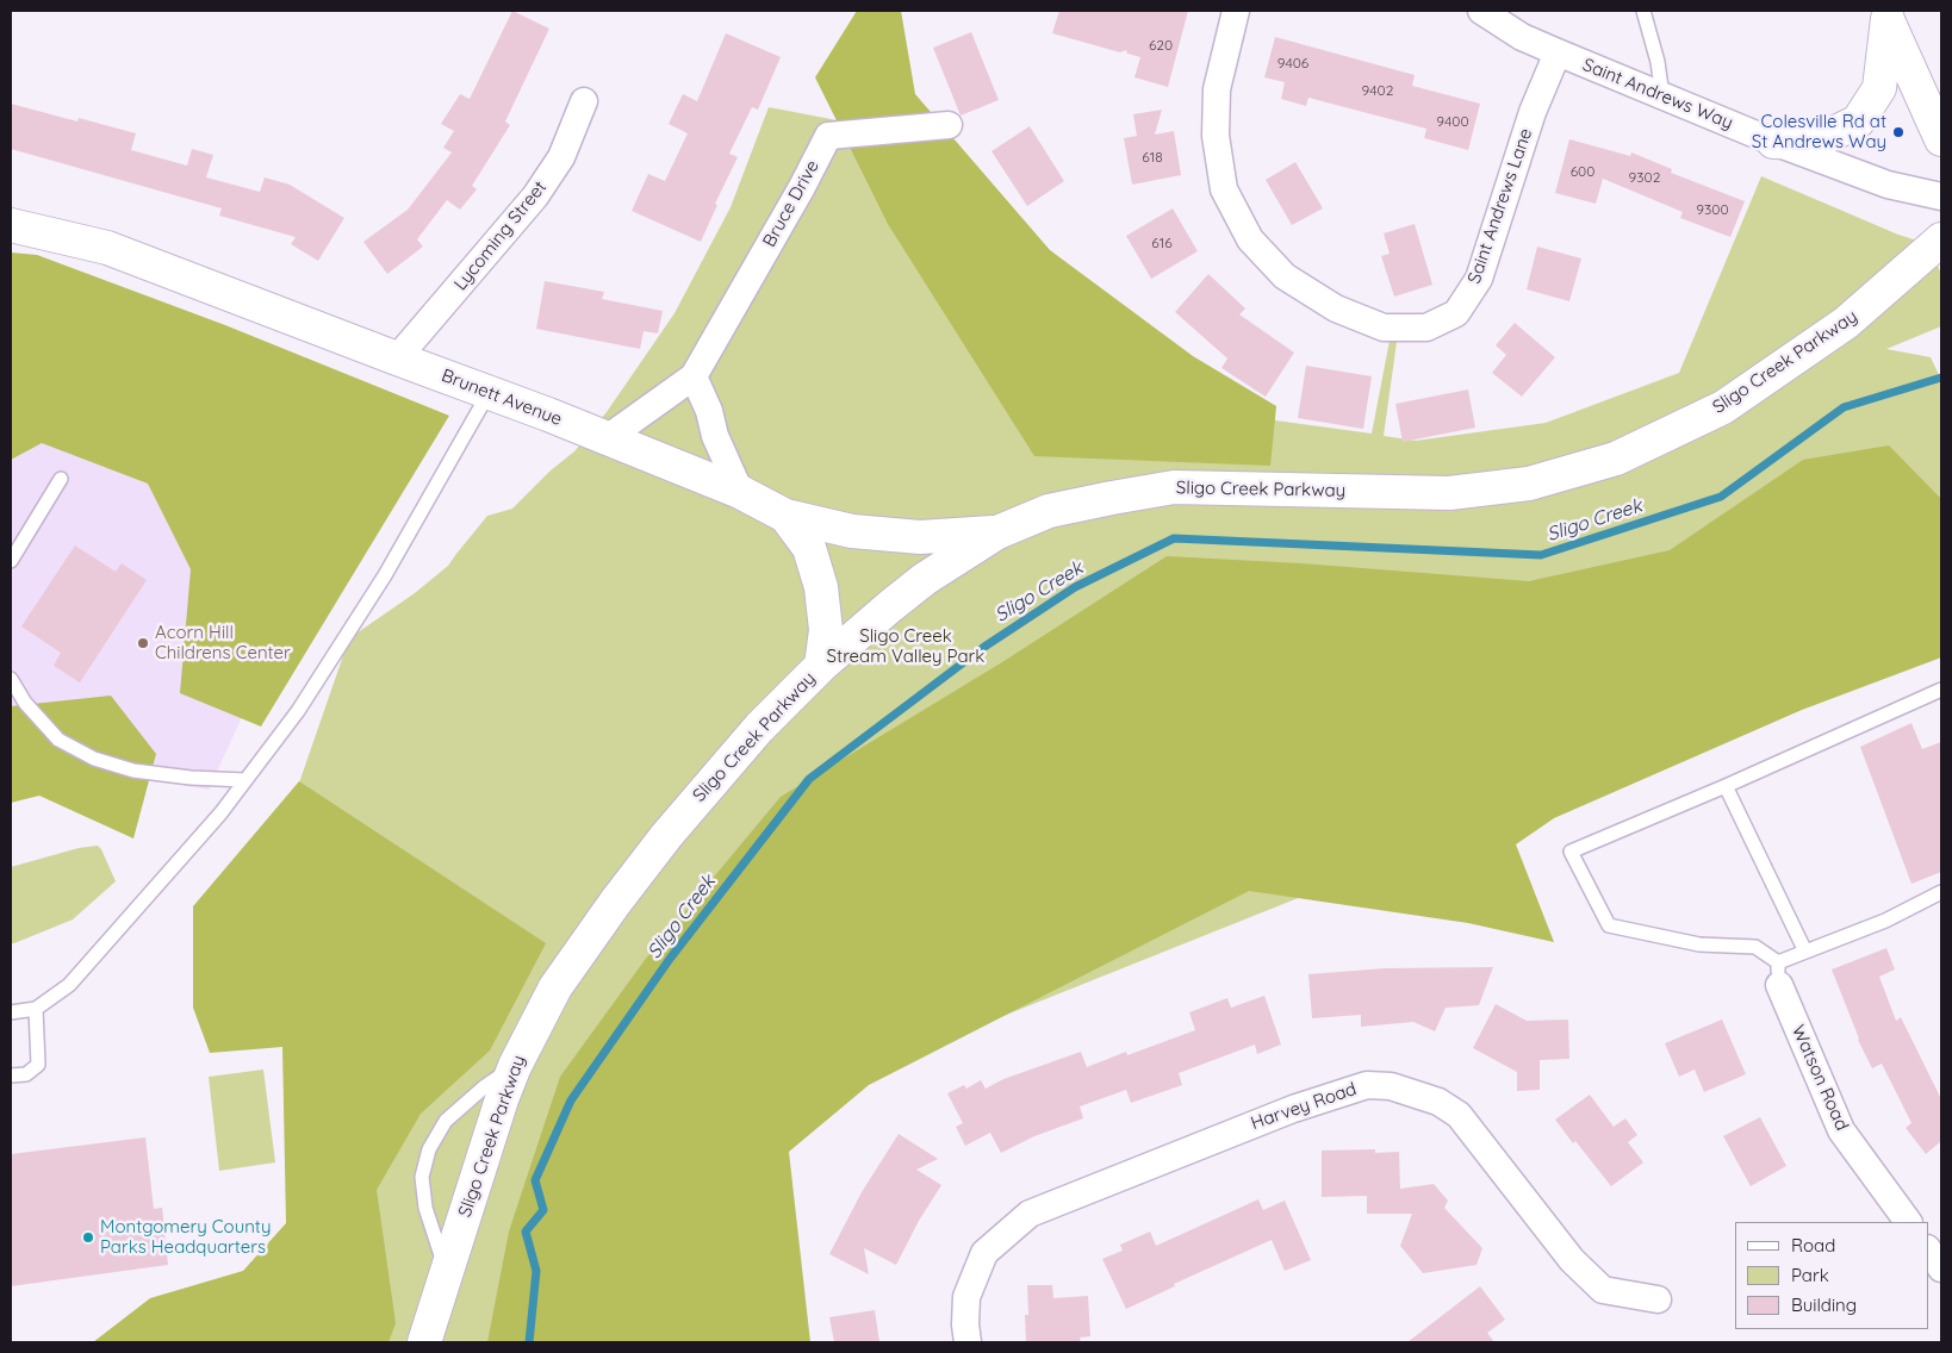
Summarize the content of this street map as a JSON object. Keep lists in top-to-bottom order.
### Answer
{
  "streets": {
    "main road": ["Sligo Creek Parkway", "Brunett Avenue"],
    "street": [
      "Saint Andrews Way",
      "Bruce Drive",
      "Saint Andrews Lane",
      "Lycoming Street",
      "Watson Road",
      "Harvey Road"
    ]
  },
  "crossings": [
    ["Saint Andrews Way", "Saint Andrews Lane"],
    ["Bruce Drive", "Brunett Avenue"],
    ["Lycoming Street", "Brunett Avenue"],
    ["Sligo Creek Parkway", "Brunett Avenue"]
  ],
  "water": ["Sligo Creek"],
  "parks": ["Sligo Creek Stream Valley Park"],
  "places": ["Colesville Rd at St Andrews Way", "Acorn Hill Childrens Center", "Montgomery County Parks Headquarters"],
  "house_numbers": [
    "620",
    "9406",
    "9402",
    "9400",
    "618",
    "600",
    "9302",
    "9300",
    "616"
  ],
  "legend": ["Road", "Park", "Building"]
}
